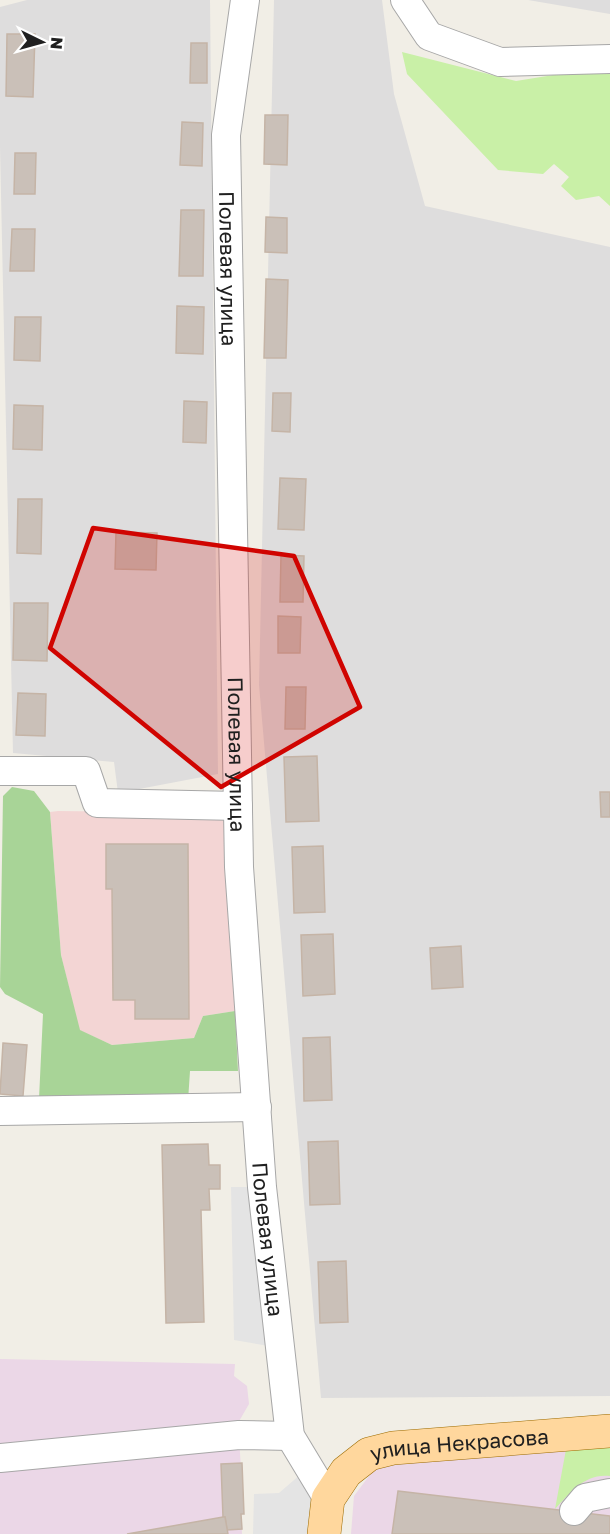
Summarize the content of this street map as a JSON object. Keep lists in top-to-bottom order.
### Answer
{
  "streets": {
    "main road": ["улица Некрасова"],
    "street": ["Полевая улица"]
  },
  "crossings": [
    ["Полевая улица", "улица Некрасова"]
  ],
  "north": "right"
}
